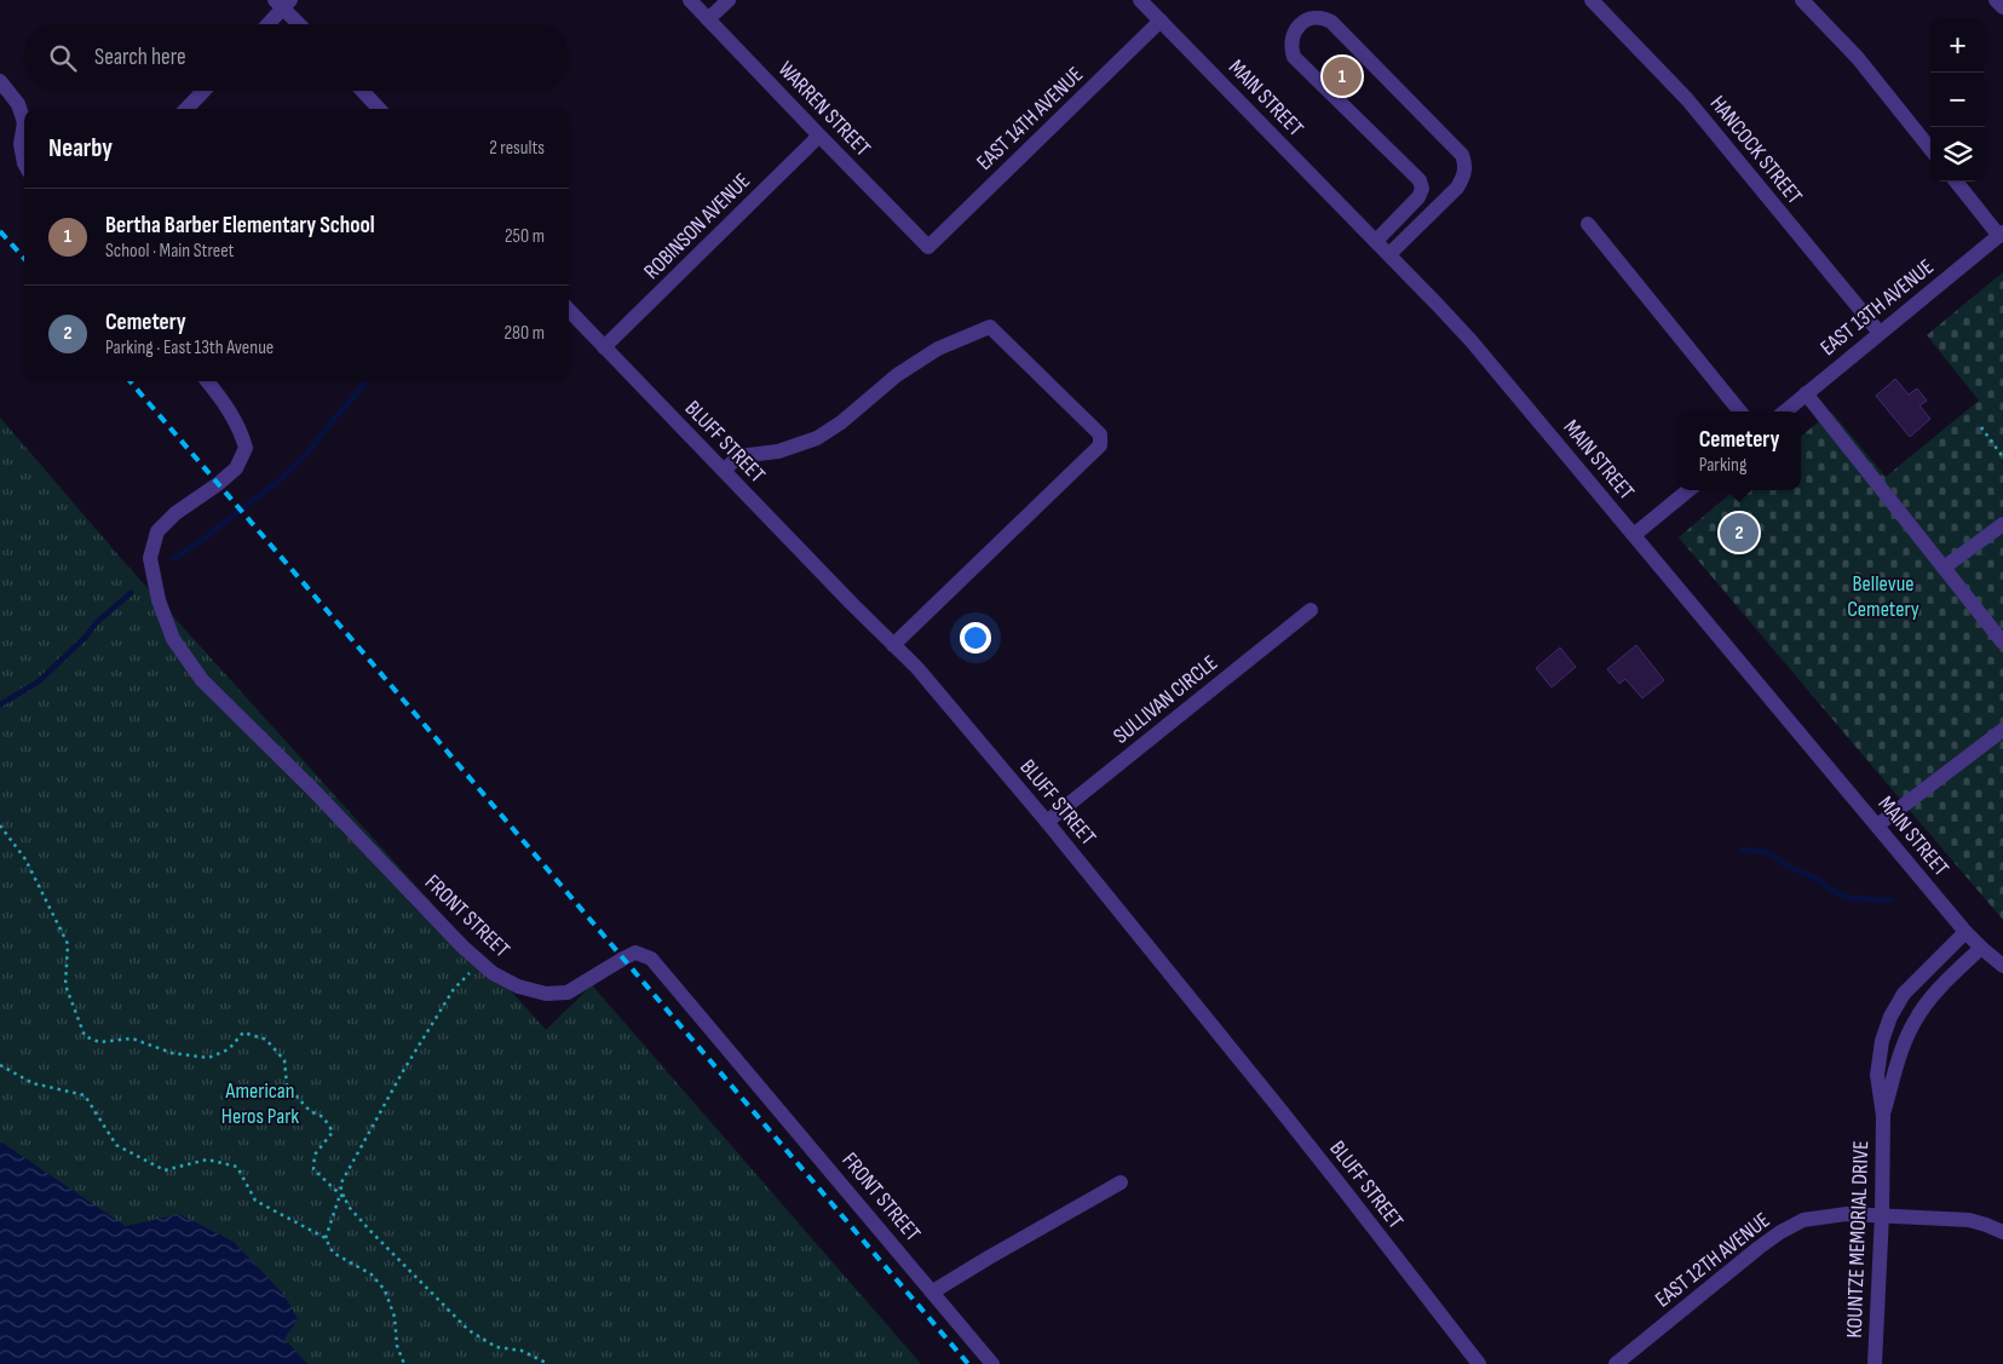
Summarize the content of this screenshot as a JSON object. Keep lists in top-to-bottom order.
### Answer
{
  "streets": {
    "street": [
      "MAIN STREET",
      "WARREN STREET",
      "EAST 14TH AVENUE",
      "HANCOCK STREET",
      "ROBINSON AVENUE",
      "EAST 13TH AVENUE",
      "BLUFF STREET",
      "SULLIVAN CIRCLE",
      "FRONT STREET",
      "KOUNTZE MEMORIAL DRIVE",
      "EAST 12TH AVENUE"
    ]
  },
  "crossings": [
    ["MAIN STREET", "EAST 14TH AVENUE"],
    ["WARREN STREET", "EAST 14TH AVENUE"],
    ["WARREN STREET", "ROBINSON AVENUE"],
    ["HANCOCK STREET", "EAST 13TH AVENUE"],
    ["ROBINSON AVENUE", "BLUFF STREET"],
    ["BLUFF STREET", "SULLIVAN CIRCLE"],
    ["KOUNTZE MEMORIAL DRIVE", "EAST 12TH AVENUE"]
  ],
  "parks": ["Bellevue Cemetery", "American Heros Park"],
  "page": {
    "map_buttons": ["+", "−"],
    "search": "Search here",
    "pins": ["1", "2"],
    "heading": ["Nearby", "2 results"],
    "list": [
      {
        "mark": "1",
        "name": "Bertha Barber Elementary School",
        "note": "School · Main Street",
        "value": "250 m"
      },
      {
        "mark": "2",
        "name": "Cemetery",
        "note": "Parking · East 13th Avenue",
        "value": "280 m"
      }
    ],
    "popup": ["Cemetery", "Parking"]
  }
}
